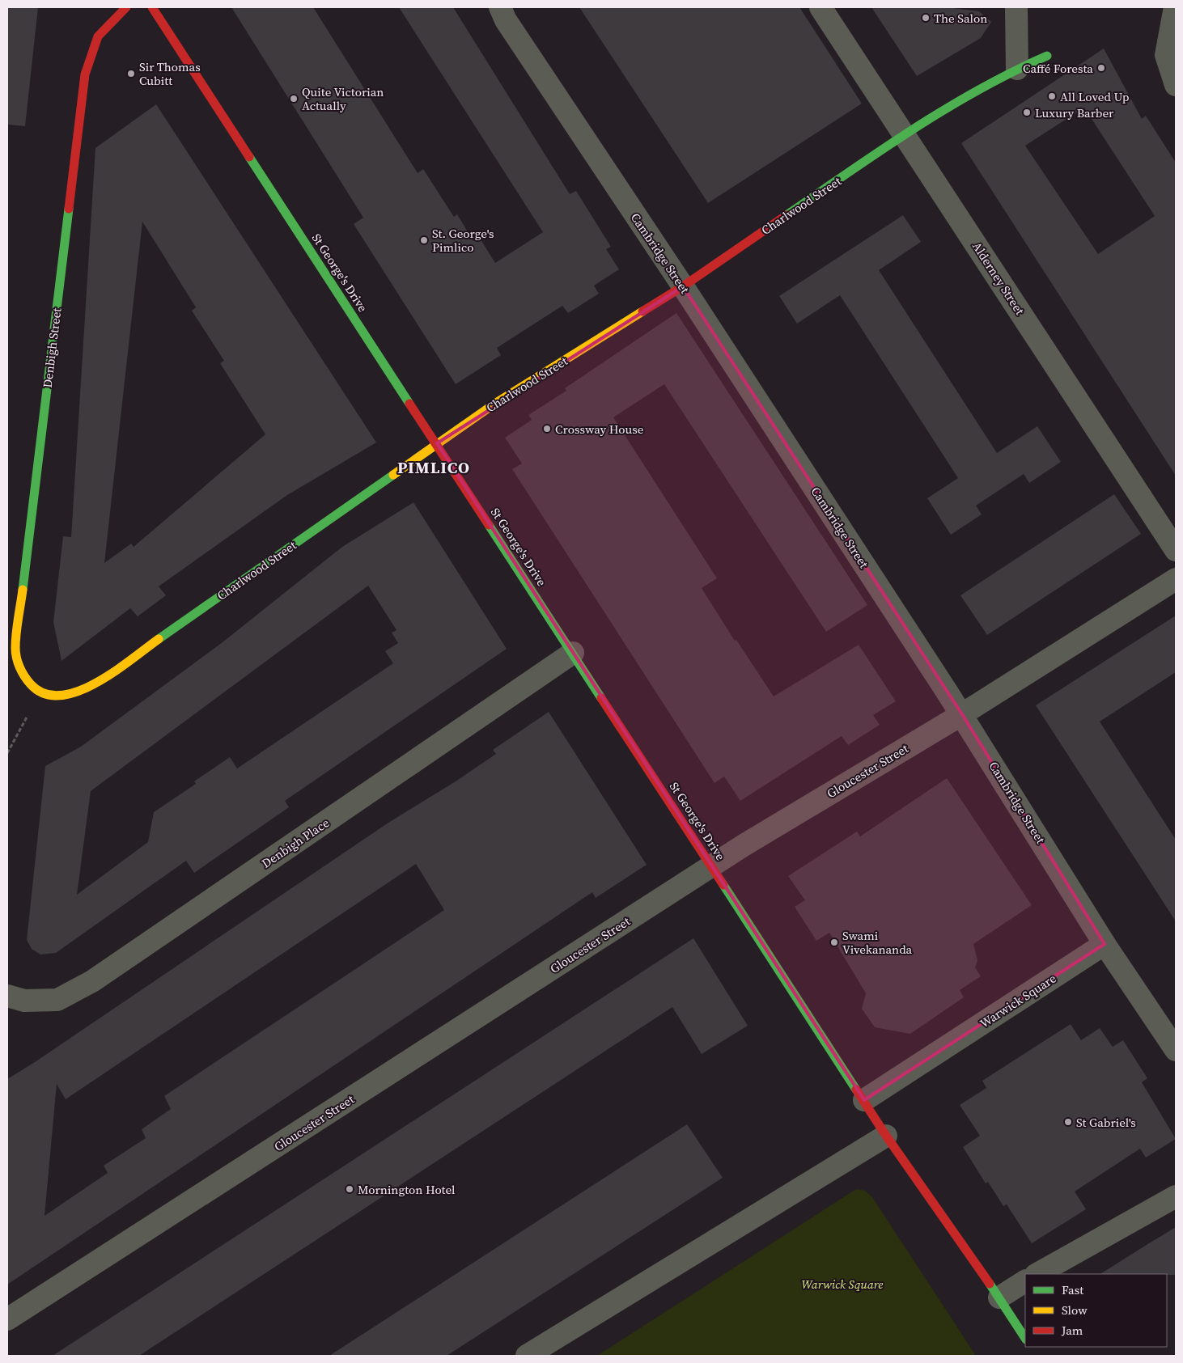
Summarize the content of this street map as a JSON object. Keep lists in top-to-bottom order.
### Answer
{
  "streets": {
    "street": [
      "Charlwood Street",
      "Cambridge Street",
      "St George's Drive",
      "Alderney Street",
      "Denbigh Street",
      "Gloucester Street",
      "Denbigh Place",
      "Warwick Square"
    ]
  },
  "crossings": [
    ["Charlwood Street", "Cambridge Street"],
    ["Charlwood Street", "St George's Drive"],
    ["Charlwood Street", "Alderney Street"],
    ["Charlwood Street", "Denbigh Street"],
    ["Cambridge Street", "Gloucester Street"],
    ["Cambridge Street", "Warwick Square"],
    ["St George's Drive", "Gloucester Street"],
    ["St George's Drive", "Denbigh Place"],
    ["St George's Drive", "Warwick Square"]
  ],
  "districts": ["PIMLICO"],
  "parks": ["Warwick Square"],
  "places": [
    "The Salon",
    "Caffé Foresta",
    "Sir Thomas Cubitt",
    "All Loved Up",
    "Quite Victorian Actually",
    "Luxury Barber",
    "St. George's Pimlico",
    "Crossway House",
    "Swami Vivekananda",
    "St Gabriel's",
    "Mornington Hotel"
  ],
  "legend": ["Fast", "Slow", "Jam"]
}
